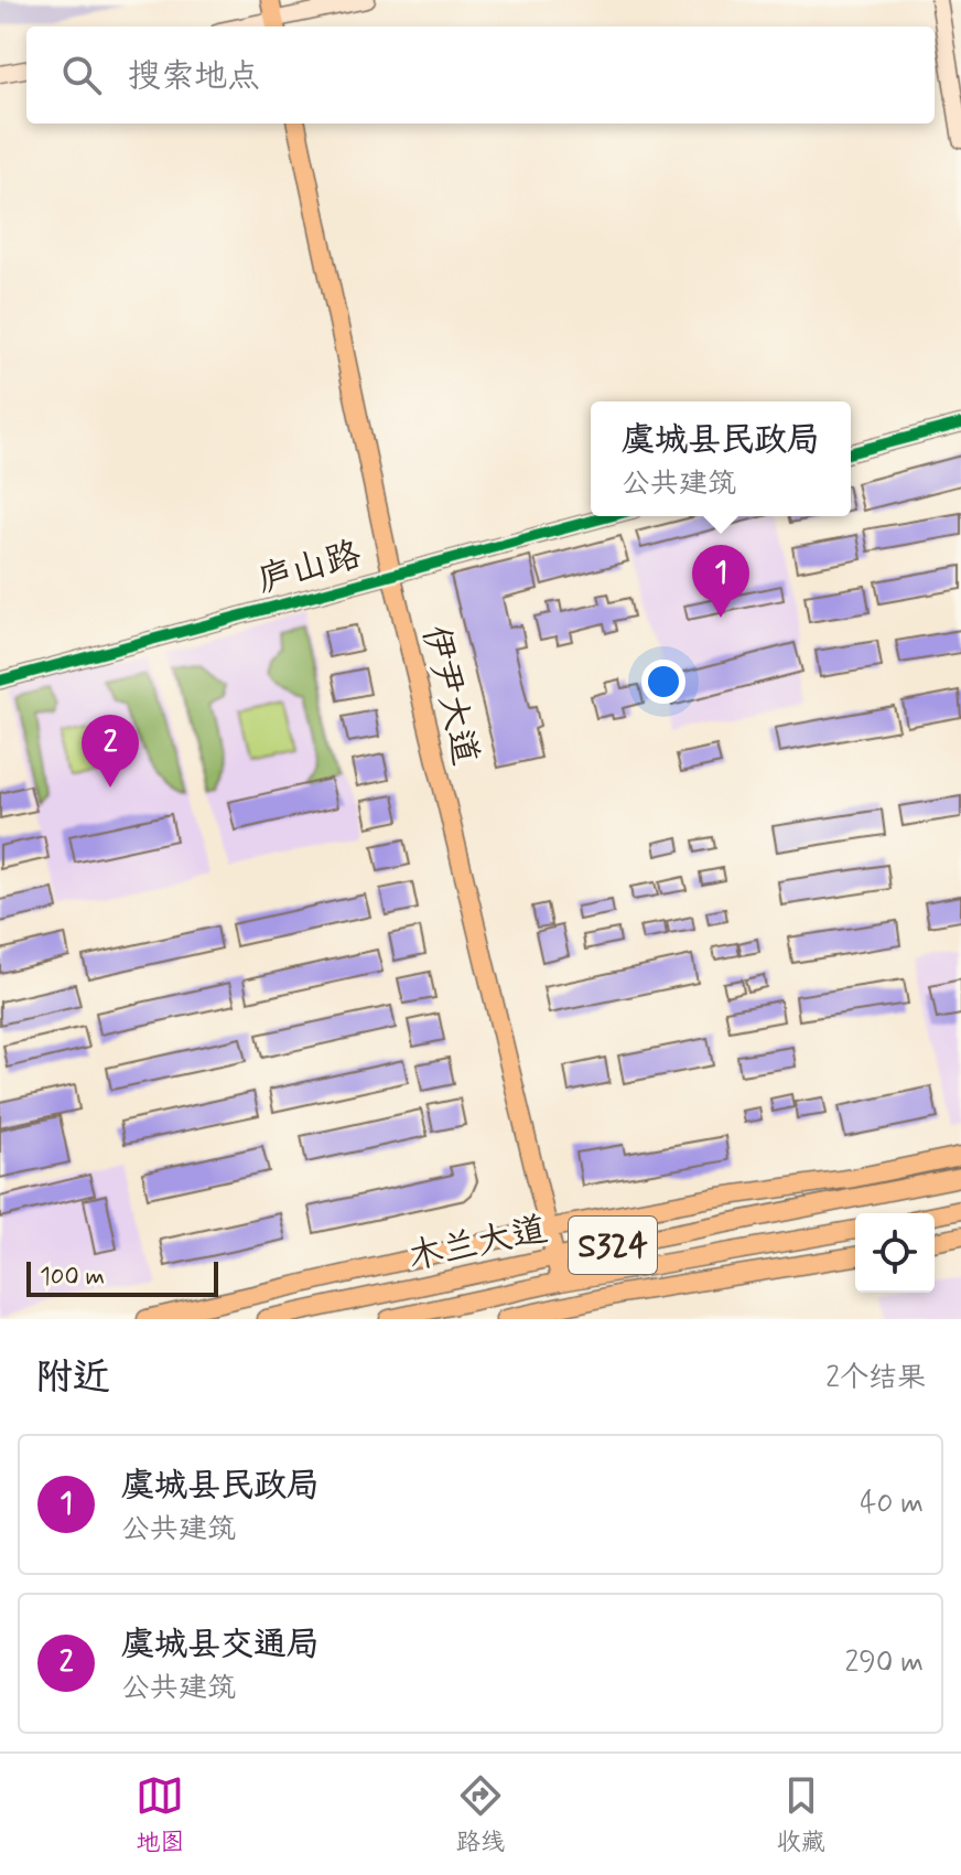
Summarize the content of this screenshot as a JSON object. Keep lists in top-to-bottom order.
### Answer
{
  "streets": {
    "main road": ["伊尹大道", "木兰大道", "S324"],
    "street": ["庐山路"]
  },
  "crossings": [
    ["庐山路", "伊尹大道"],
    ["伊尹大道", "木兰大道"]
  ],
  "scale_bar": "100 m",
  "page": {
    "search": "搜索地点",
    "popup": ["虞城县民政局", "公共建筑"],
    "pins": ["1", "2"],
    "scale": "100 m",
    "heading": ["附近", "2个结果"],
    "list": [
      {
        "mark": "1",
        "name": "虞城县民政局",
        "note": "公共建筑",
        "value": "40 m"
      },
      {
        "mark": "2",
        "name": "虞城县交通局",
        "note": "公共建筑",
        "value": "290 m"
      }
    ],
    "nav": ["地图", "路线", "收藏"]
  }
}
